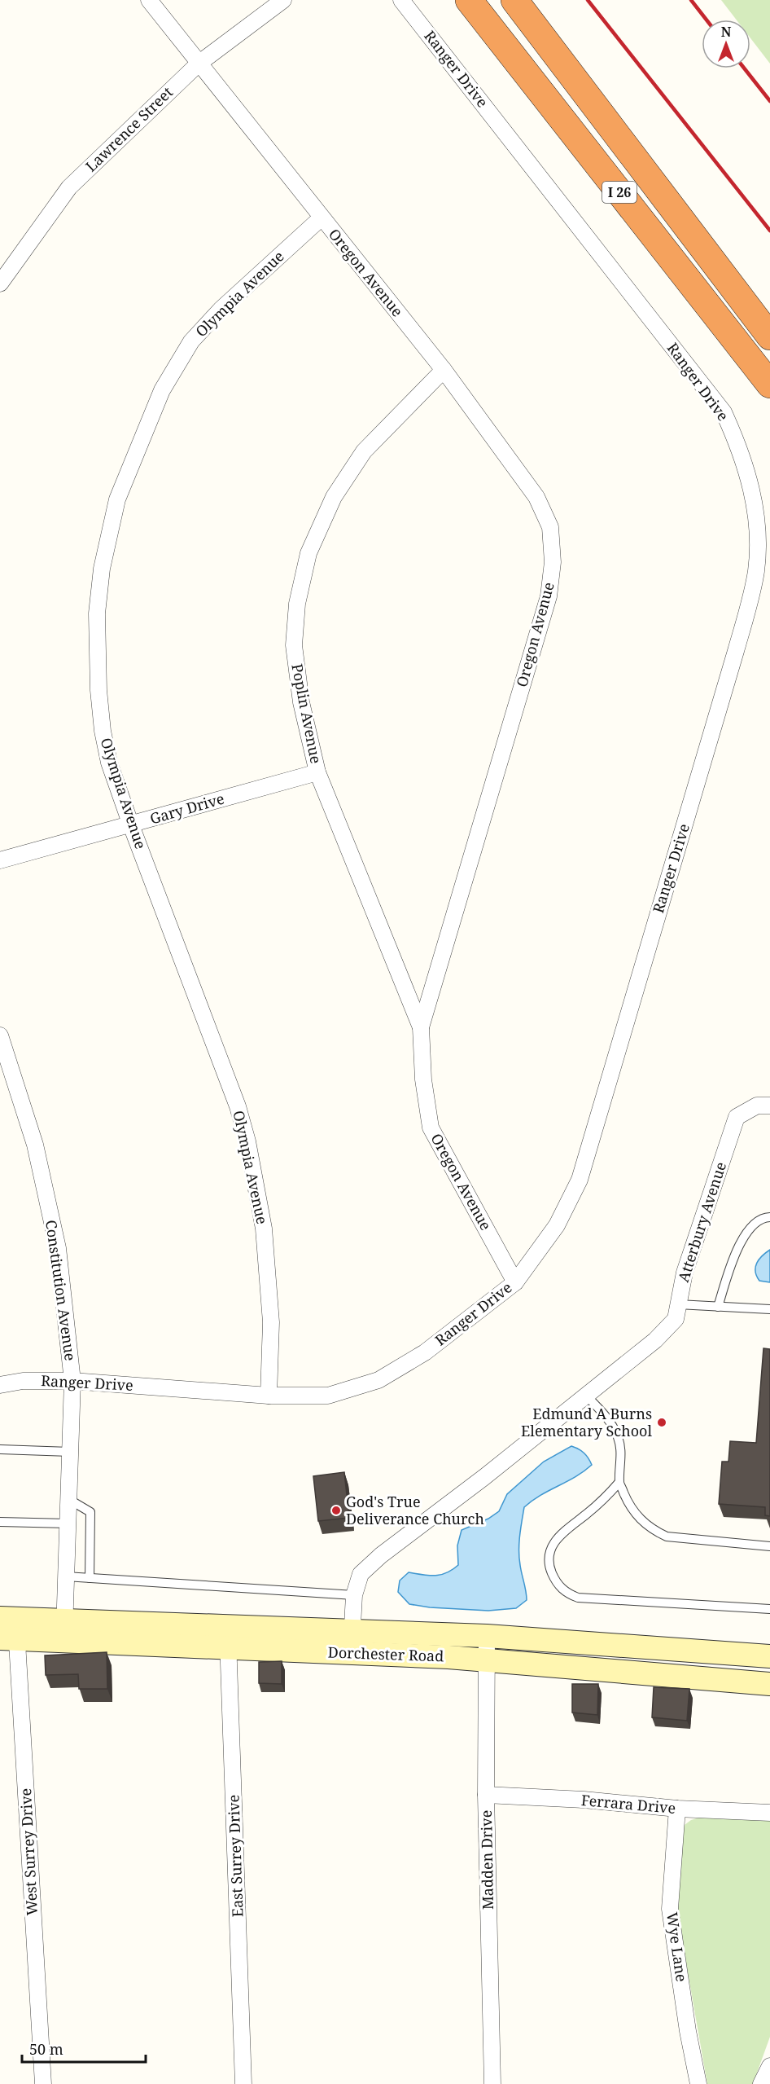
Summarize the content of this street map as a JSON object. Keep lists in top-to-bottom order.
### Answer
{
  "streets": {
    "highway": ["I 26"],
    "main road": ["Dorchester Road"],
    "street": [
      "Ranger Drive",
      "Lawrence Street",
      "Oregon Avenue",
      "Olympia Avenue",
      "Poplin Avenue",
      "Gary Drive",
      "Atterbury Avenue",
      "Constitution Avenue",
      "Ferrara Drive",
      "West Surrey Drive",
      "East Surrey Drive",
      "Madden Drive",
      "Wye Lane"
    ]
  },
  "crossings": [
    ["Ranger Drive", "Oregon Avenue"],
    ["Ranger Drive", "Olympia Avenue"],
    ["Ranger Drive", "Constitution Avenue"],
    ["Lawrence Street", "Oregon Avenue"],
    ["Oregon Avenue", "Olympia Avenue"],
    ["Oregon Avenue", "Poplin Avenue"],
    ["Olympia Avenue", "Gary Drive"],
    ["Poplin Avenue", "Gary Drive"],
    ["Atterbury Avenue", "Dorchester Road"],
    ["Constitution Avenue", "Dorchester Road"],
    ["Dorchester Road", "West Surrey Drive"],
    ["Dorchester Road", "East Surrey Drive"],
    ["Dorchester Road", "Madden Drive"],
    ["Ferrara Drive", "Madden Drive"],
    ["Ferrara Drive", "Wye Lane"]
  ],
  "places": ["Edmund A Burns Elementary School", "God's True Deliverance Church"],
  "scale_bar": "50 m",
  "north": "top"
}
